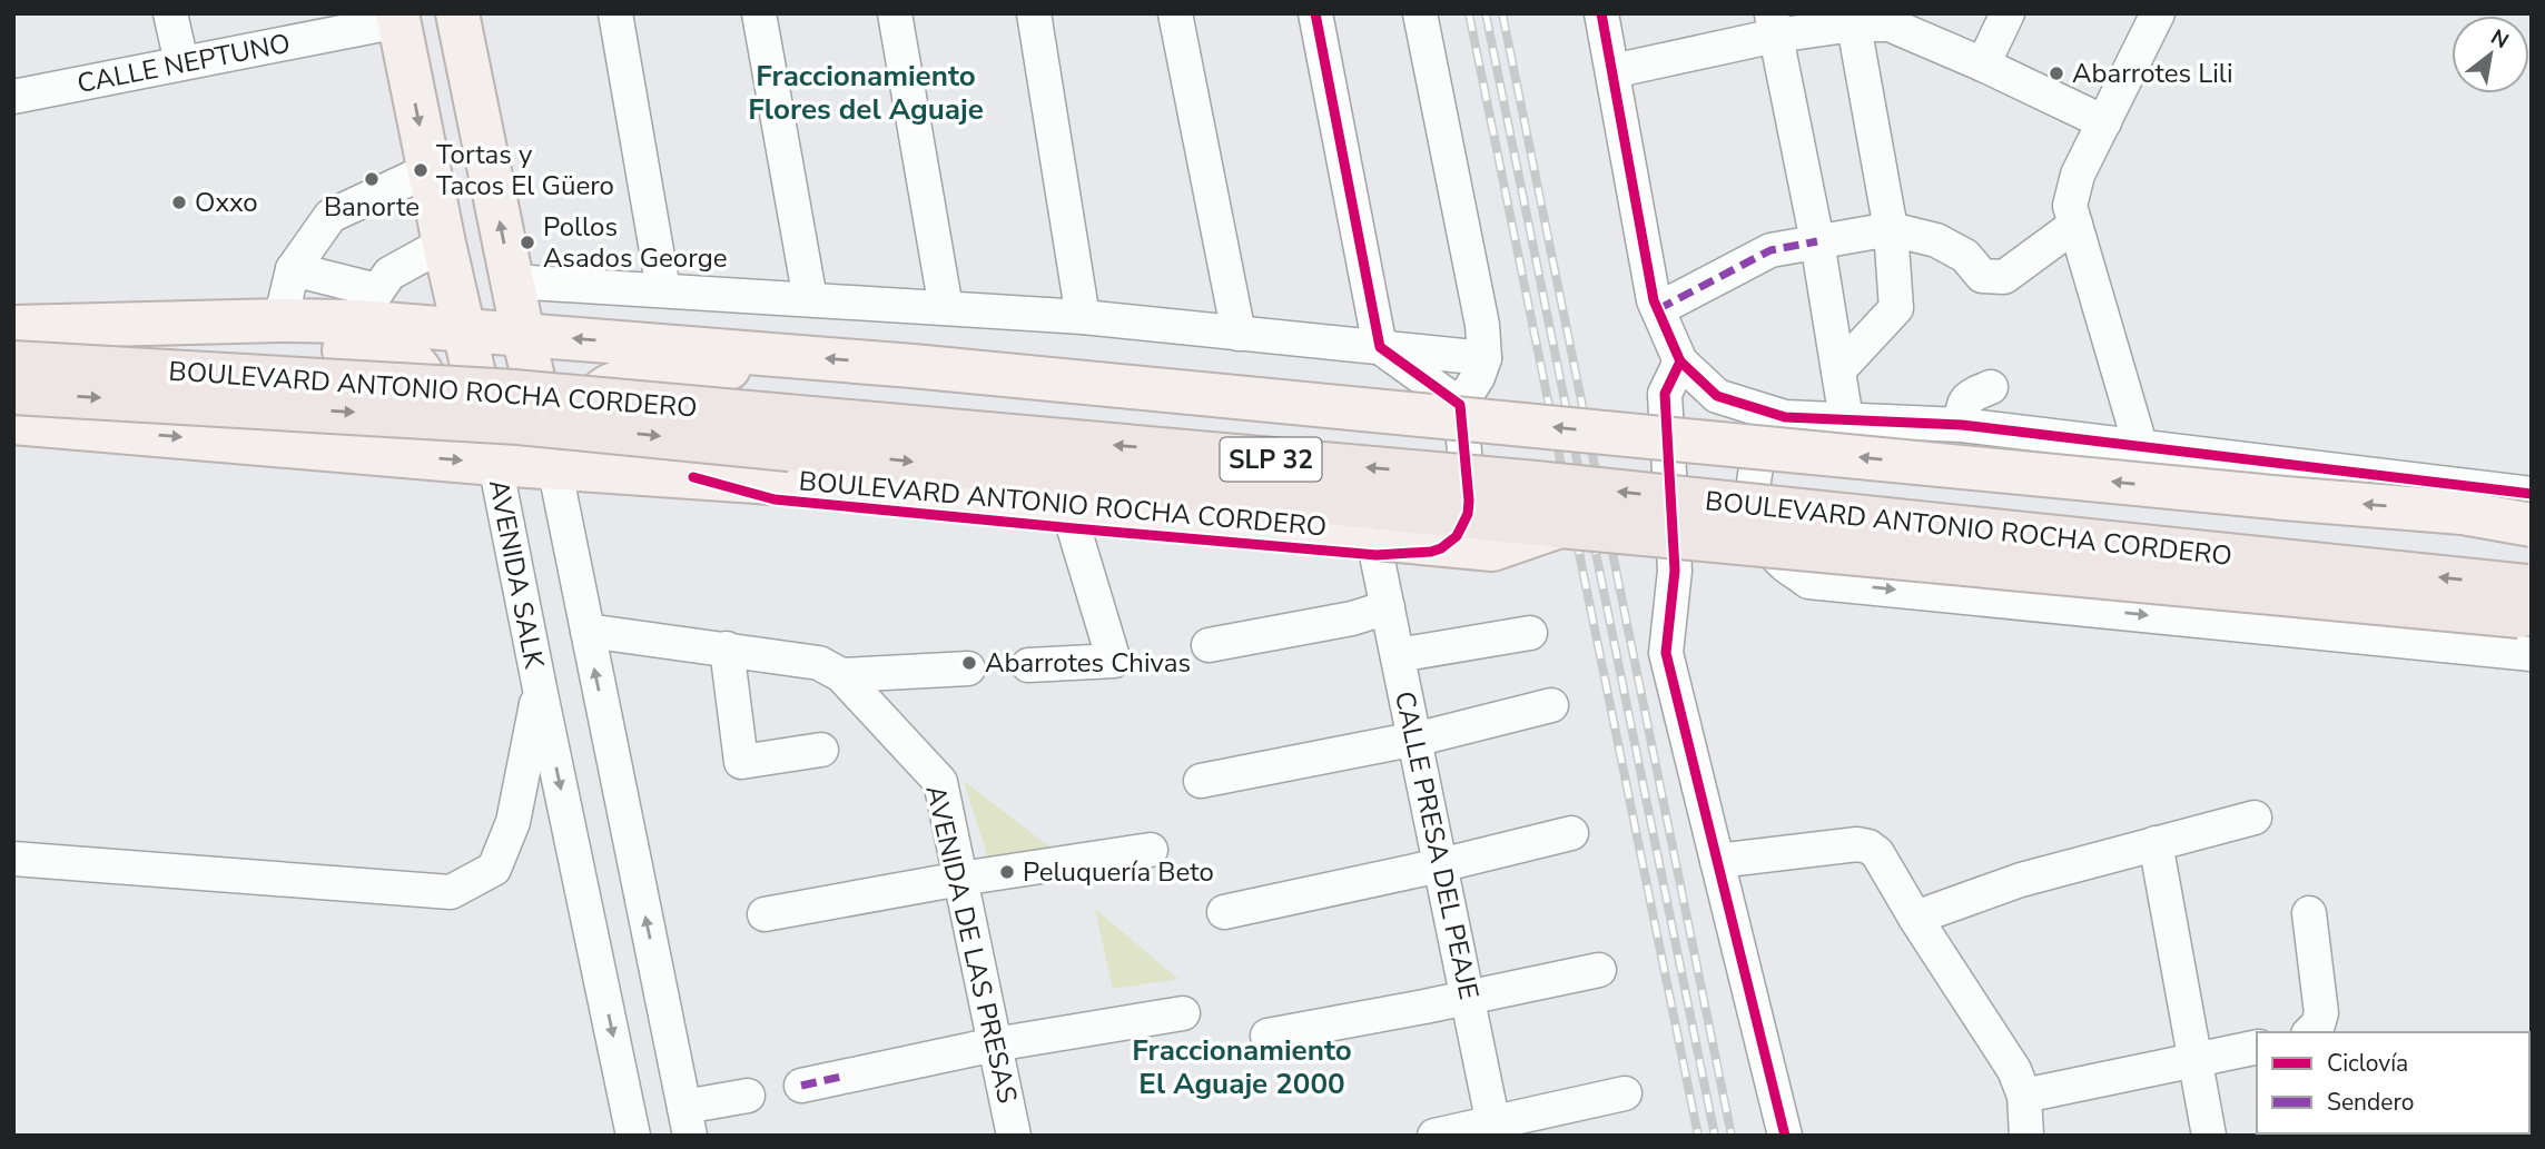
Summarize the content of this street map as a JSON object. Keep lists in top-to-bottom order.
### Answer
{
  "streets": {
    "highway": ["BOULEVARD ANTONIO ROCHA CORDERO", "SLP 32"],
    "main road": ["AVENIDA SALK"],
    "street": ["CALLE NEPTUNO", "CALLE PRESA DEL PEAJE", "AVENIDA DE LAS PRESAS"]
  },
  "crossings": [
    ["CALLE NEPTUNO", "AVENIDA SALK"],
    ["BOULEVARD ANTONIO ROCHA CORDERO", "AVENIDA SALK"],
    ["BOULEVARD ANTONIO ROCHA CORDERO", "CALLE PRESA DEL PEAJE"]
  ],
  "one_way": ["AVENIDA SALK"],
  "districts": ["Fraccionamiento Flores del Aguaje", "Fraccionamiento El Aguaje 2000"],
  "places": [
    "Abarrotes Lili",
    "Tortas y Tacos El Güero",
    "Banorte",
    "Oxxo",
    "Pollos Asados George",
    "Abarrotes Chivas",
    "Peluquería Beto"
  ],
  "legend": ["Ciclovía", "Sendero"],
  "north": "top right"
}
